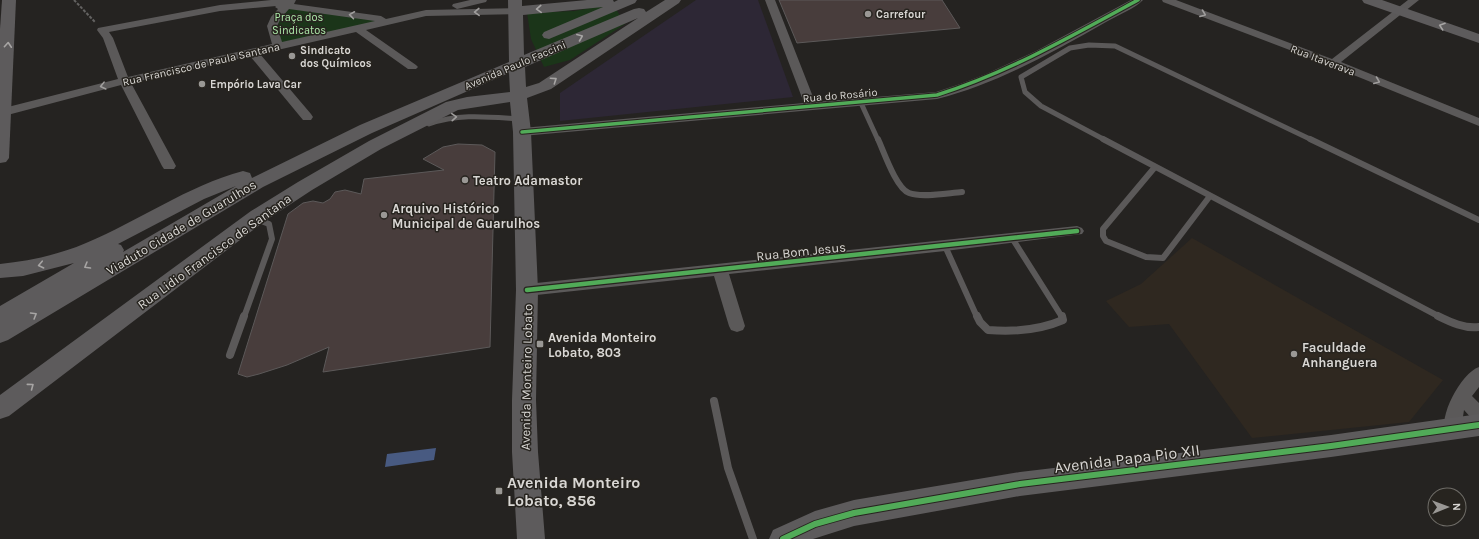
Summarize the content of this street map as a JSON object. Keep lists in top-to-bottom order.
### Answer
{
  "streets": {
    "main road": [
      "Avenida Paulo Faccini",
      "Viaduto Cidade de Guarulhos",
      "Rua Lidio Francisco de Santana",
      "Avenida Monteiro Lobato",
      "Avenida Papa Pio XII"
    ],
    "street": [
      "Rua Itaverava",
      "Rua Francisco de Paula Santana",
      "Rua do Rosário",
      "Rua Bom Jesus"
    ]
  },
  "crossings": [
    ["Rua Francisco de Paula Santana", "Avenida Monteiro Lobato"],
    ["Avenida Paulo Faccini", "Viaduto Cidade de Guarulhos"],
    ["Avenida Paulo Faccini", "Avenida Monteiro Lobato"],
    ["Rua do Rosário", "Avenida Monteiro Lobato"],
    ["Rua Lidio Francisco de Santana", "Avenida Monteiro Lobato"],
    ["Rua Bom Jesus", "Avenida Monteiro Lobato"]
  ],
  "one_way": ["Rua Itaverava", "Rua Francisco de Paula Santana"],
  "parks": ["Praça dos Sindicatos"],
  "places": {
    "other": [
      "Carrefour",
      "Sindicato dos Químicos",
      "Empório Lava Car",
      "Teatro Adamastor",
      "Arquivo Histórico Municipal de Guarulhos",
      "Faculdade Anhanguera"
    ],
    "transit": ["Avenida Monteiro Lobato, 803", "Avenida Monteiro Lobato, 856"]
  },
  "north": "right"
}
